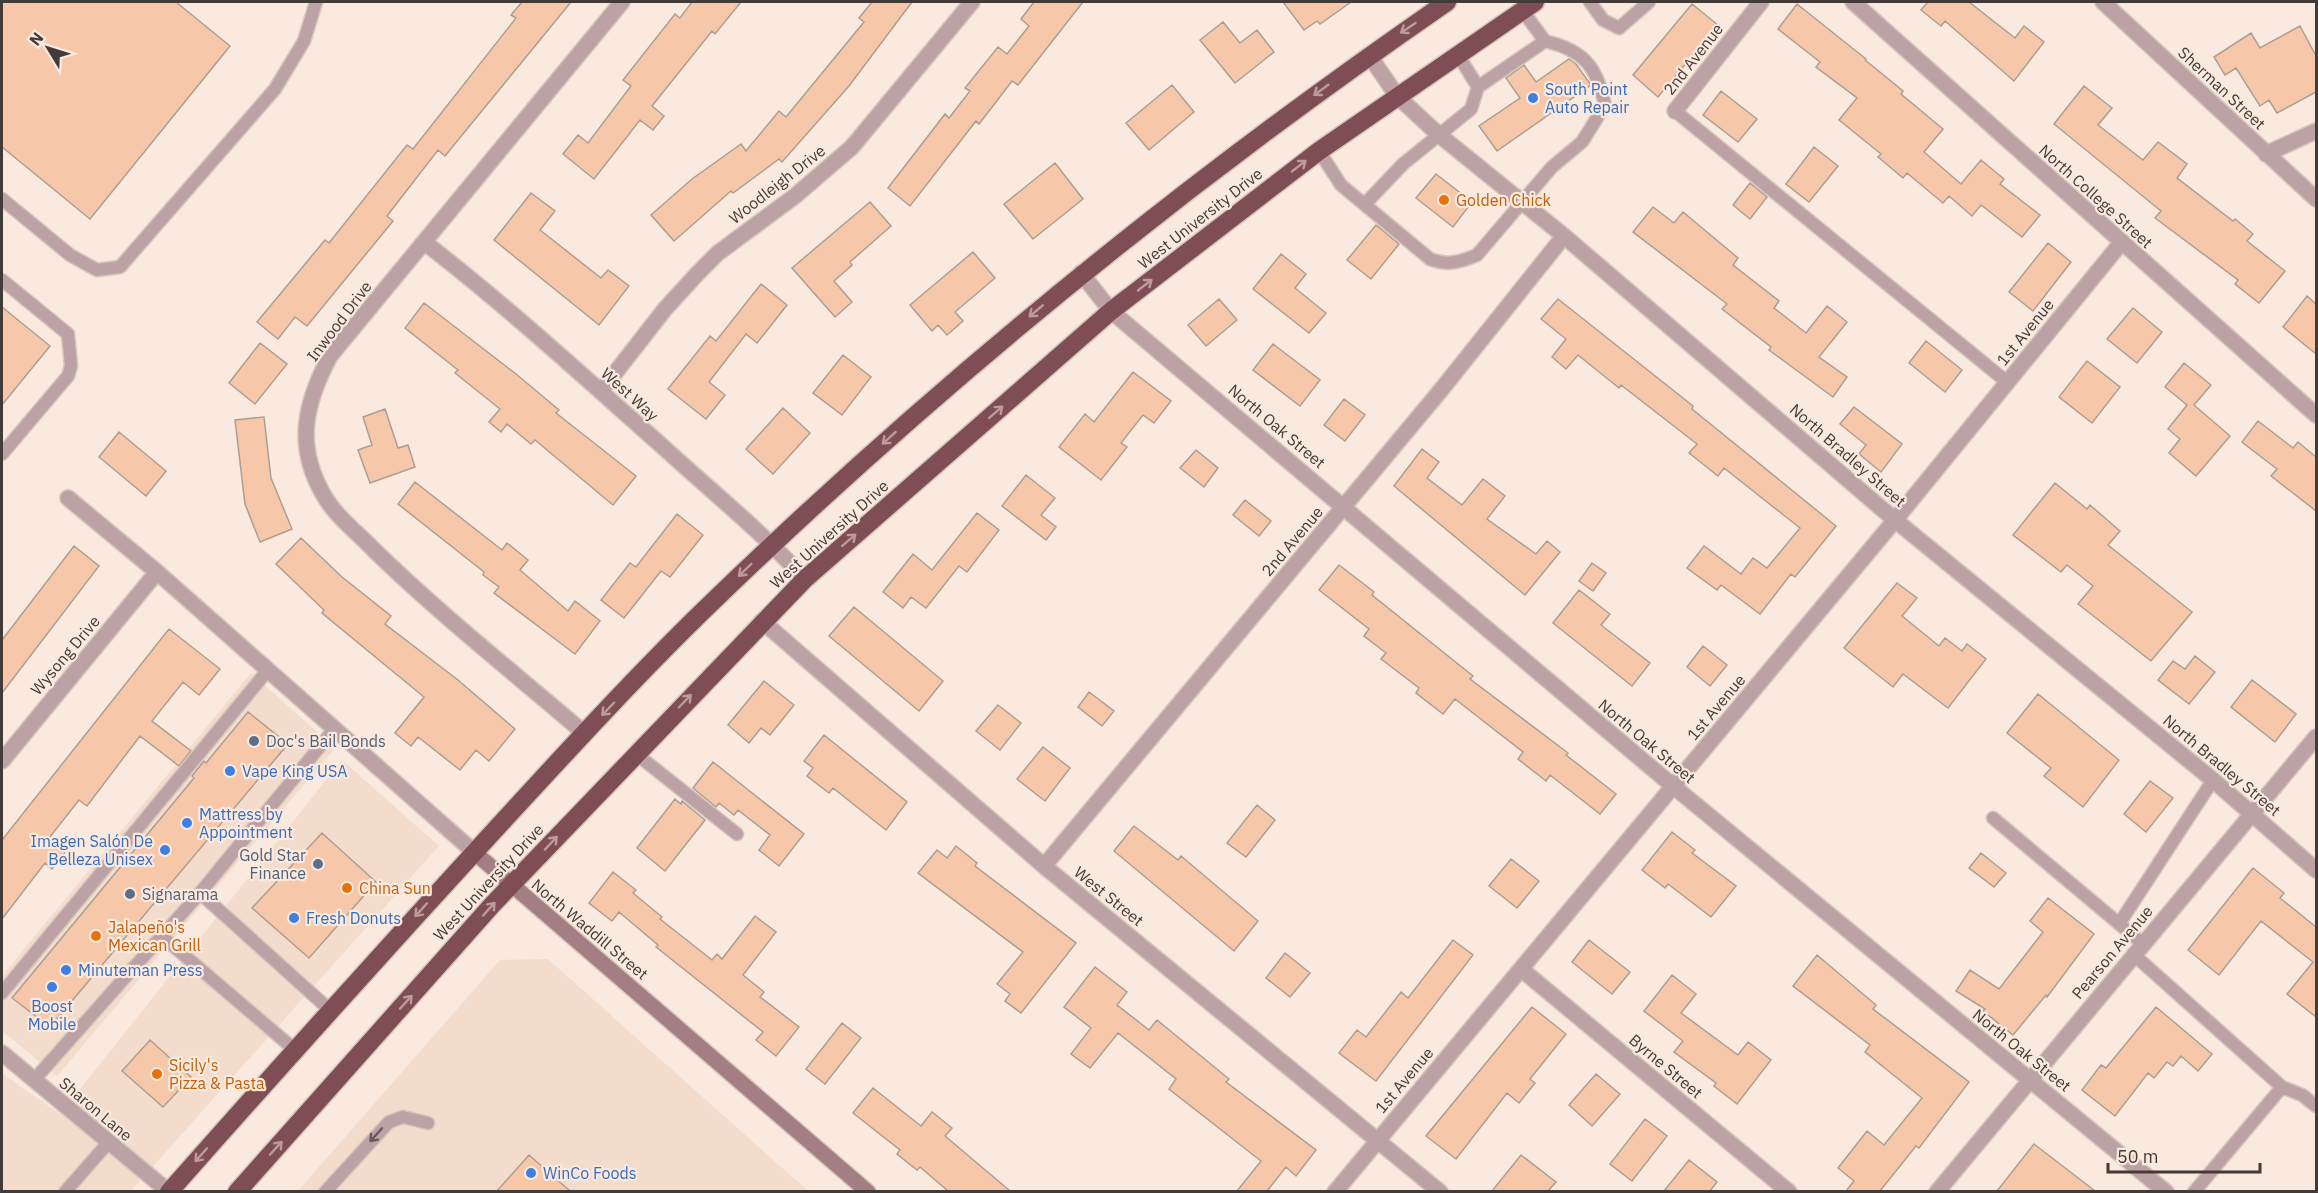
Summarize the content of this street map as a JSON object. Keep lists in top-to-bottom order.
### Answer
{
  "streets": {
    "highway": ["West University Drive"],
    "street": [
      "2nd Avenue",
      "Sherman Street",
      "Woodleigh Drive",
      "North College Street",
      "Inwood Drive",
      "1st Avenue",
      "West Way",
      "North Oak Street",
      "North Bradley Street",
      "Wysong Drive",
      "West Street",
      "North Waddill Street",
      "Pearson Avenue",
      "Byrne Street",
      "Sharon Lane"
    ]
  },
  "crossings": [
    ["2nd Avenue", "North Oak Street"],
    ["2nd Avenue", "North Bradley Street"],
    ["2nd Avenue", "West Street"],
    ["Woodleigh Drive", "West Way"],
    ["North College Street", "1st Avenue"],
    ["West University Drive", "Inwood Drive"],
    ["West University Drive", "West Way"],
    ["West University Drive", "North Oak Street"],
    ["West University Drive", "North Bradley Street"],
    ["West University Drive", "West Street"],
    ["West University Drive", "North Waddill Street"],
    ["West University Drive", "Sharon Lane"],
    ["Inwood Drive", "West Way"],
    ["1st Avenue", "North Oak Street"],
    ["1st Avenue", "North Bradley Street"],
    ["1st Avenue", "West Street"],
    ["1st Avenue", "Byrne Street"],
    ["North Oak Street", "Pearson Avenue"],
    ["North Bradley Street", "Pearson Avenue"],
    ["Wysong Drive", "North Waddill Street"]
  ],
  "places": [
    "South Point Auto Repair",
    "Golden Chick",
    "Doc's Bail Bonds",
    "Vape King USA",
    "Mattress by Appointment",
    "Imagen Salón De Belleza Unisex",
    "Gold Star Finance",
    "China Sun",
    "Signarama",
    "Fresh Donuts",
    "Jalapeño's Mexican Grill",
    "Minuteman Press",
    "Boost Mobile",
    "Sicily's Pizza & Pasta",
    "WinCo Foods"
  ],
  "scale_bar": "50 m",
  "north": "top left"
}
